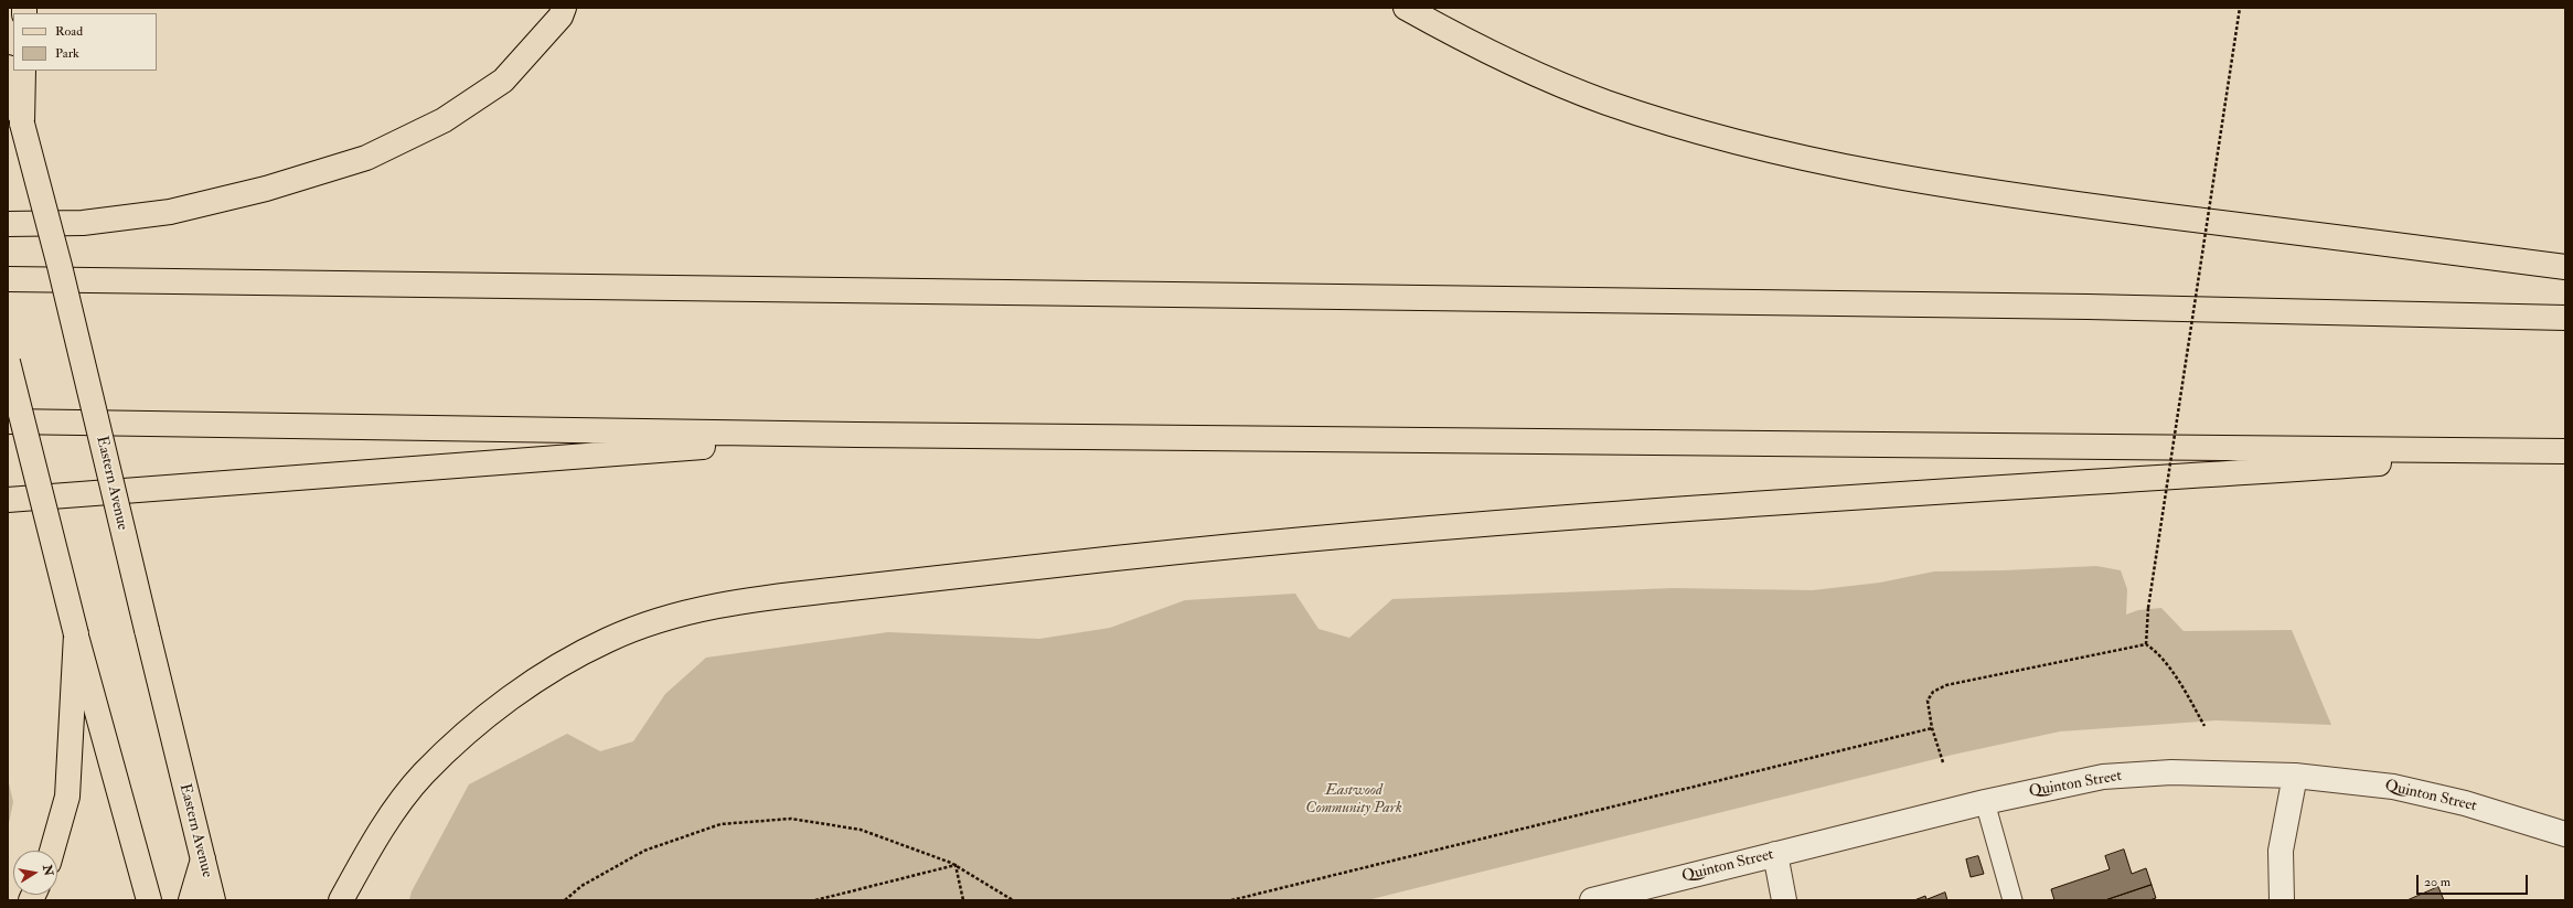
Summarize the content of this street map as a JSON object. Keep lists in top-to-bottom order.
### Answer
{
  "streets": {
    "main road": ["Eastern Avenue"],
    "street": ["Quinton Street"]
  },
  "parks": ["Eastwood Community Park"],
  "legend": ["Road", "Park"],
  "scale_bar": "20 m",
  "north": "right"
}
